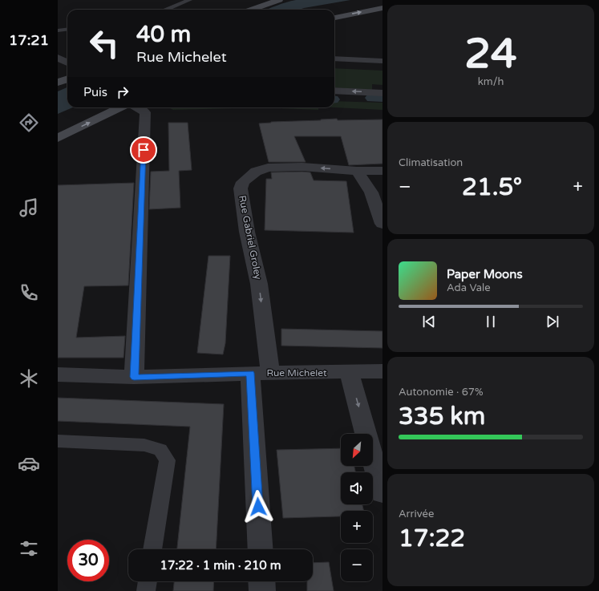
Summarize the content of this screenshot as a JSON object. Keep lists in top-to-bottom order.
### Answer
{
  "streets": {
    "street": ["Rue Gabriel Groley", "Rue Michelet"]
  },
  "crossings": [
    ["Rue Gabriel Groley", "Rue Michelet"]
  ],
  "north": "bottom left",
  "page": {
    "tabs": "17:21",
    "tile": [
      ["24", "km/h"],
      "Climatisation",
      ["Autonomie · 67%", "335 km"],
      ["Arrivée", "17:22"]
    ],
    "turn": ["40 m", "Rue Michelet"],
    "then": "Puis",
    "heat": ["−", "21.5°", "+"],
    "song": ["Paper Moons", "Ada Vale"],
    "map_buttons": ["+", "−"],
    "limit": "30",
    "trip": "17:22 · 1 min · 210 m"
  }
}
